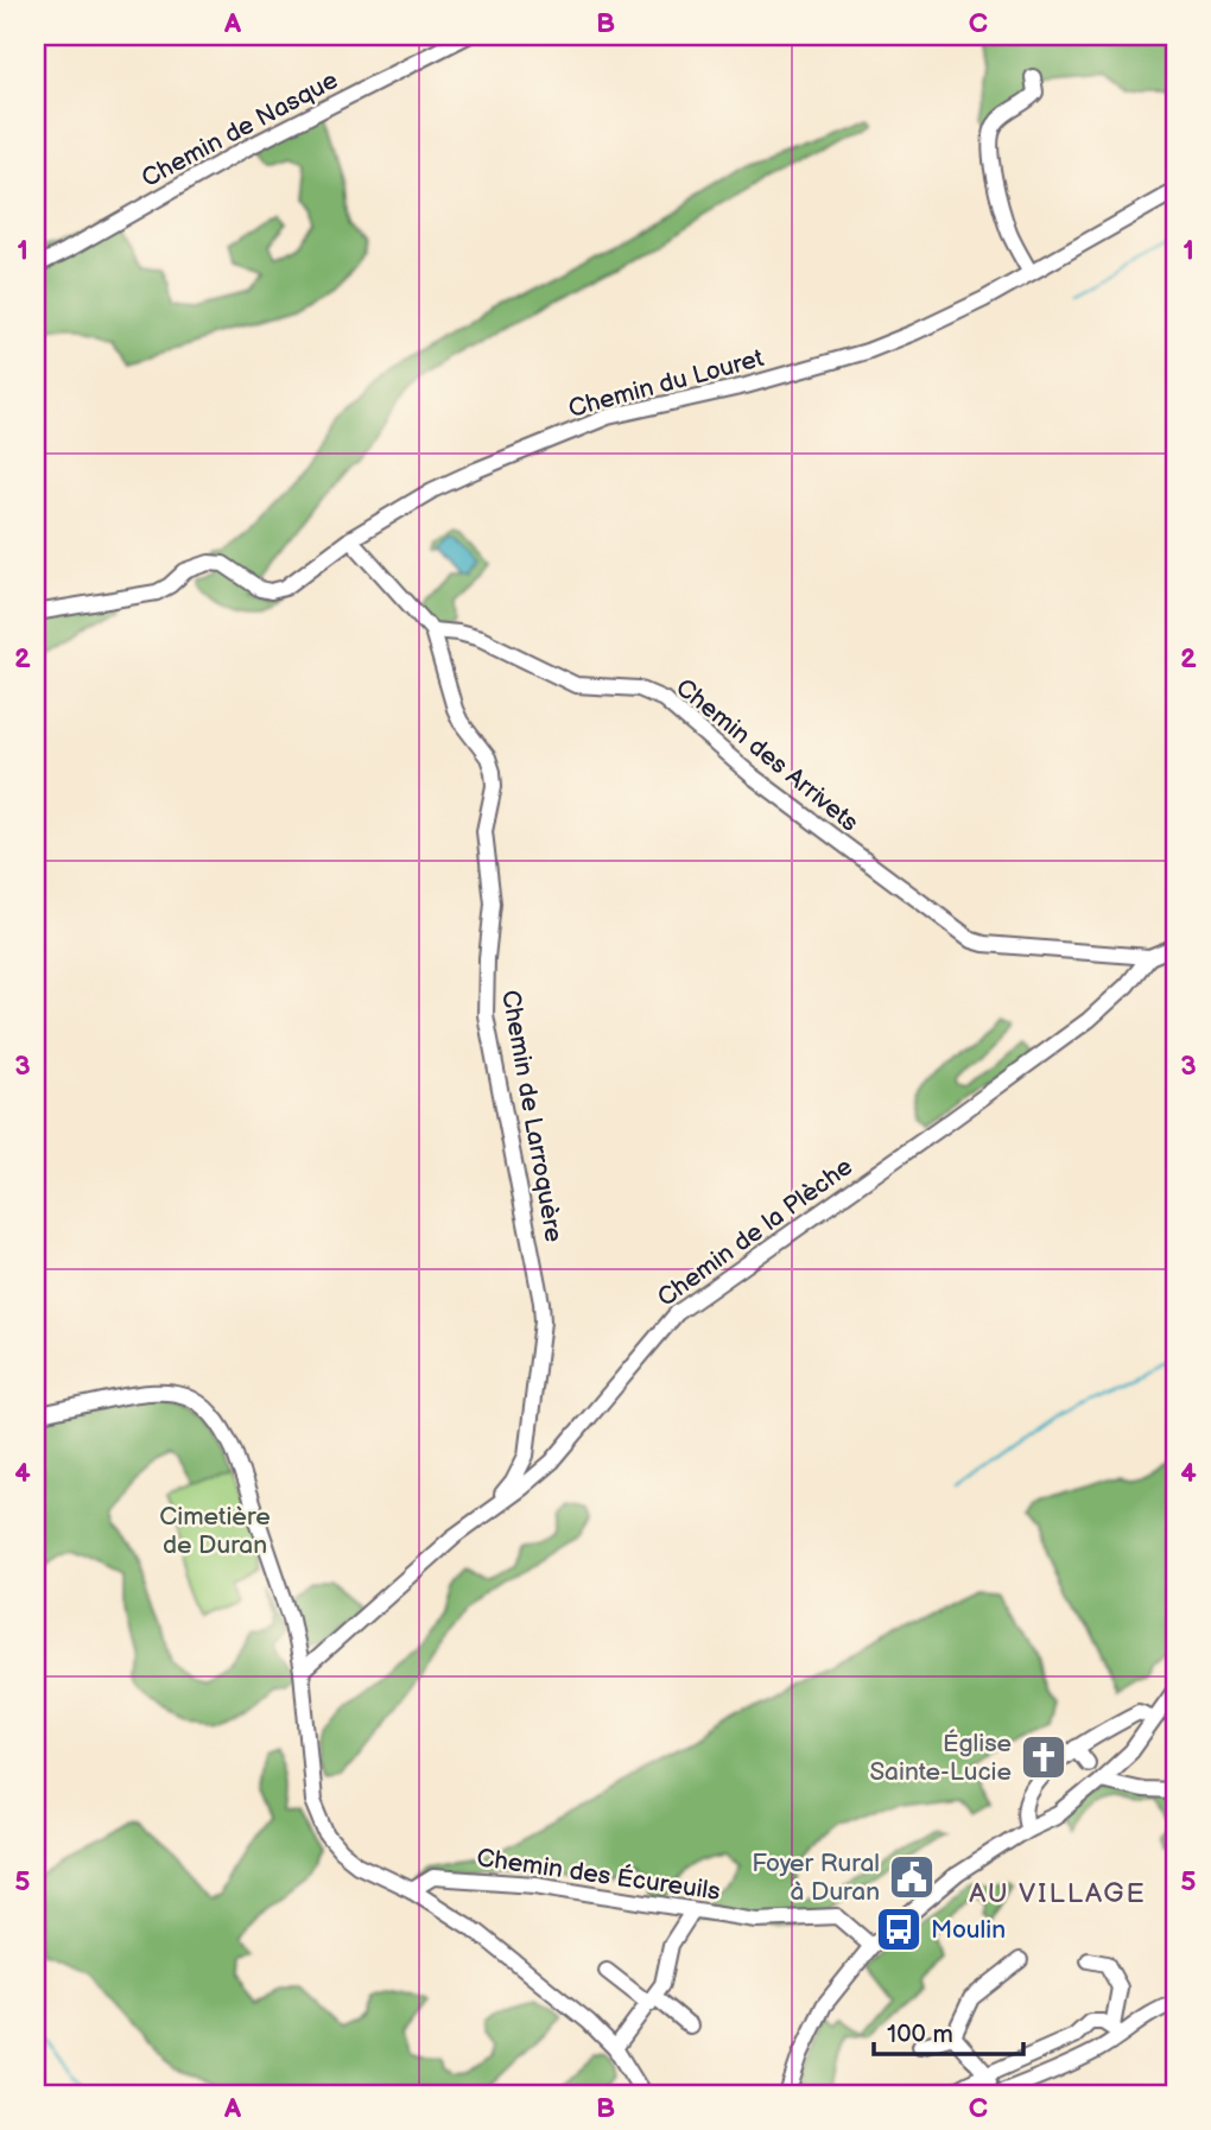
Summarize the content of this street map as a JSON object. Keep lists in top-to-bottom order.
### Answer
{
  "streets": {
    "street": [
      "Chemin de Nasque",
      "Chemin du Louret",
      "Chemin des Arrivets",
      "Chemin de Larroquère",
      "Chemin de la Plèche",
      "Chemin des Écureuils"
    ]
  },
  "crossings": [
    ["Chemin des Arrivets", "Chemin de Larroquère"],
    ["Chemin des Arrivets", "Chemin de la Plèche"],
    ["Chemin de Larroquère", "Chemin de la Plèche"]
  ],
  "districts": ["AU VILLAGE"],
  "parks": ["Cimetière de Duran"],
  "places": {
    "church": ["Église Sainte-Lucie"],
    "public building": ["Foyer Rural à Duran"],
    "bus stop": ["Moulin"]
  },
  "scale_bar": "100 m",
  "grid": {
    "columns": ["A", "B", "C"],
    "rows": [
      "1",
      "2",
      "3",
      "4",
      "5"
    ]
  }
}
